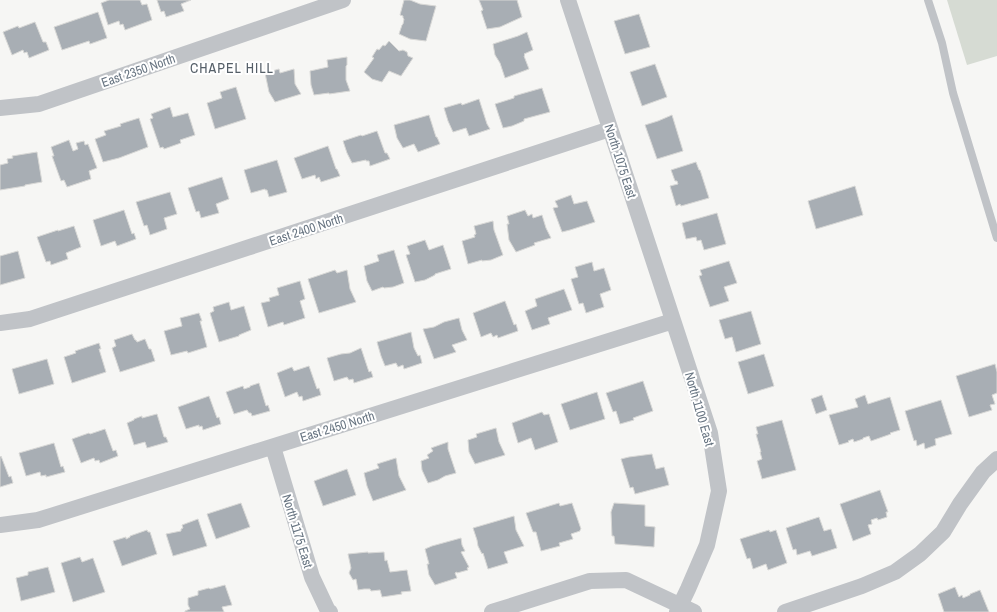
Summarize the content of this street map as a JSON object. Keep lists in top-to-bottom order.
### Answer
{
  "streets": {
    "street": [
      "East 2350 North",
      "North 1075 East",
      "East 2400 North",
      "North 1100 East",
      "East 2450 North",
      "North 1175 East"
    ]
  },
  "crossings": [
    ["North 1075 East", "East 2400 North"],
    ["North 1075 East", "North 1100 East"],
    ["North 1075 East", "East 2450 North"],
    ["North 1100 East", "East 2450 North"],
    ["East 2450 North", "North 1175 East"]
  ],
  "districts": ["CHAPEL HILL"]
}
